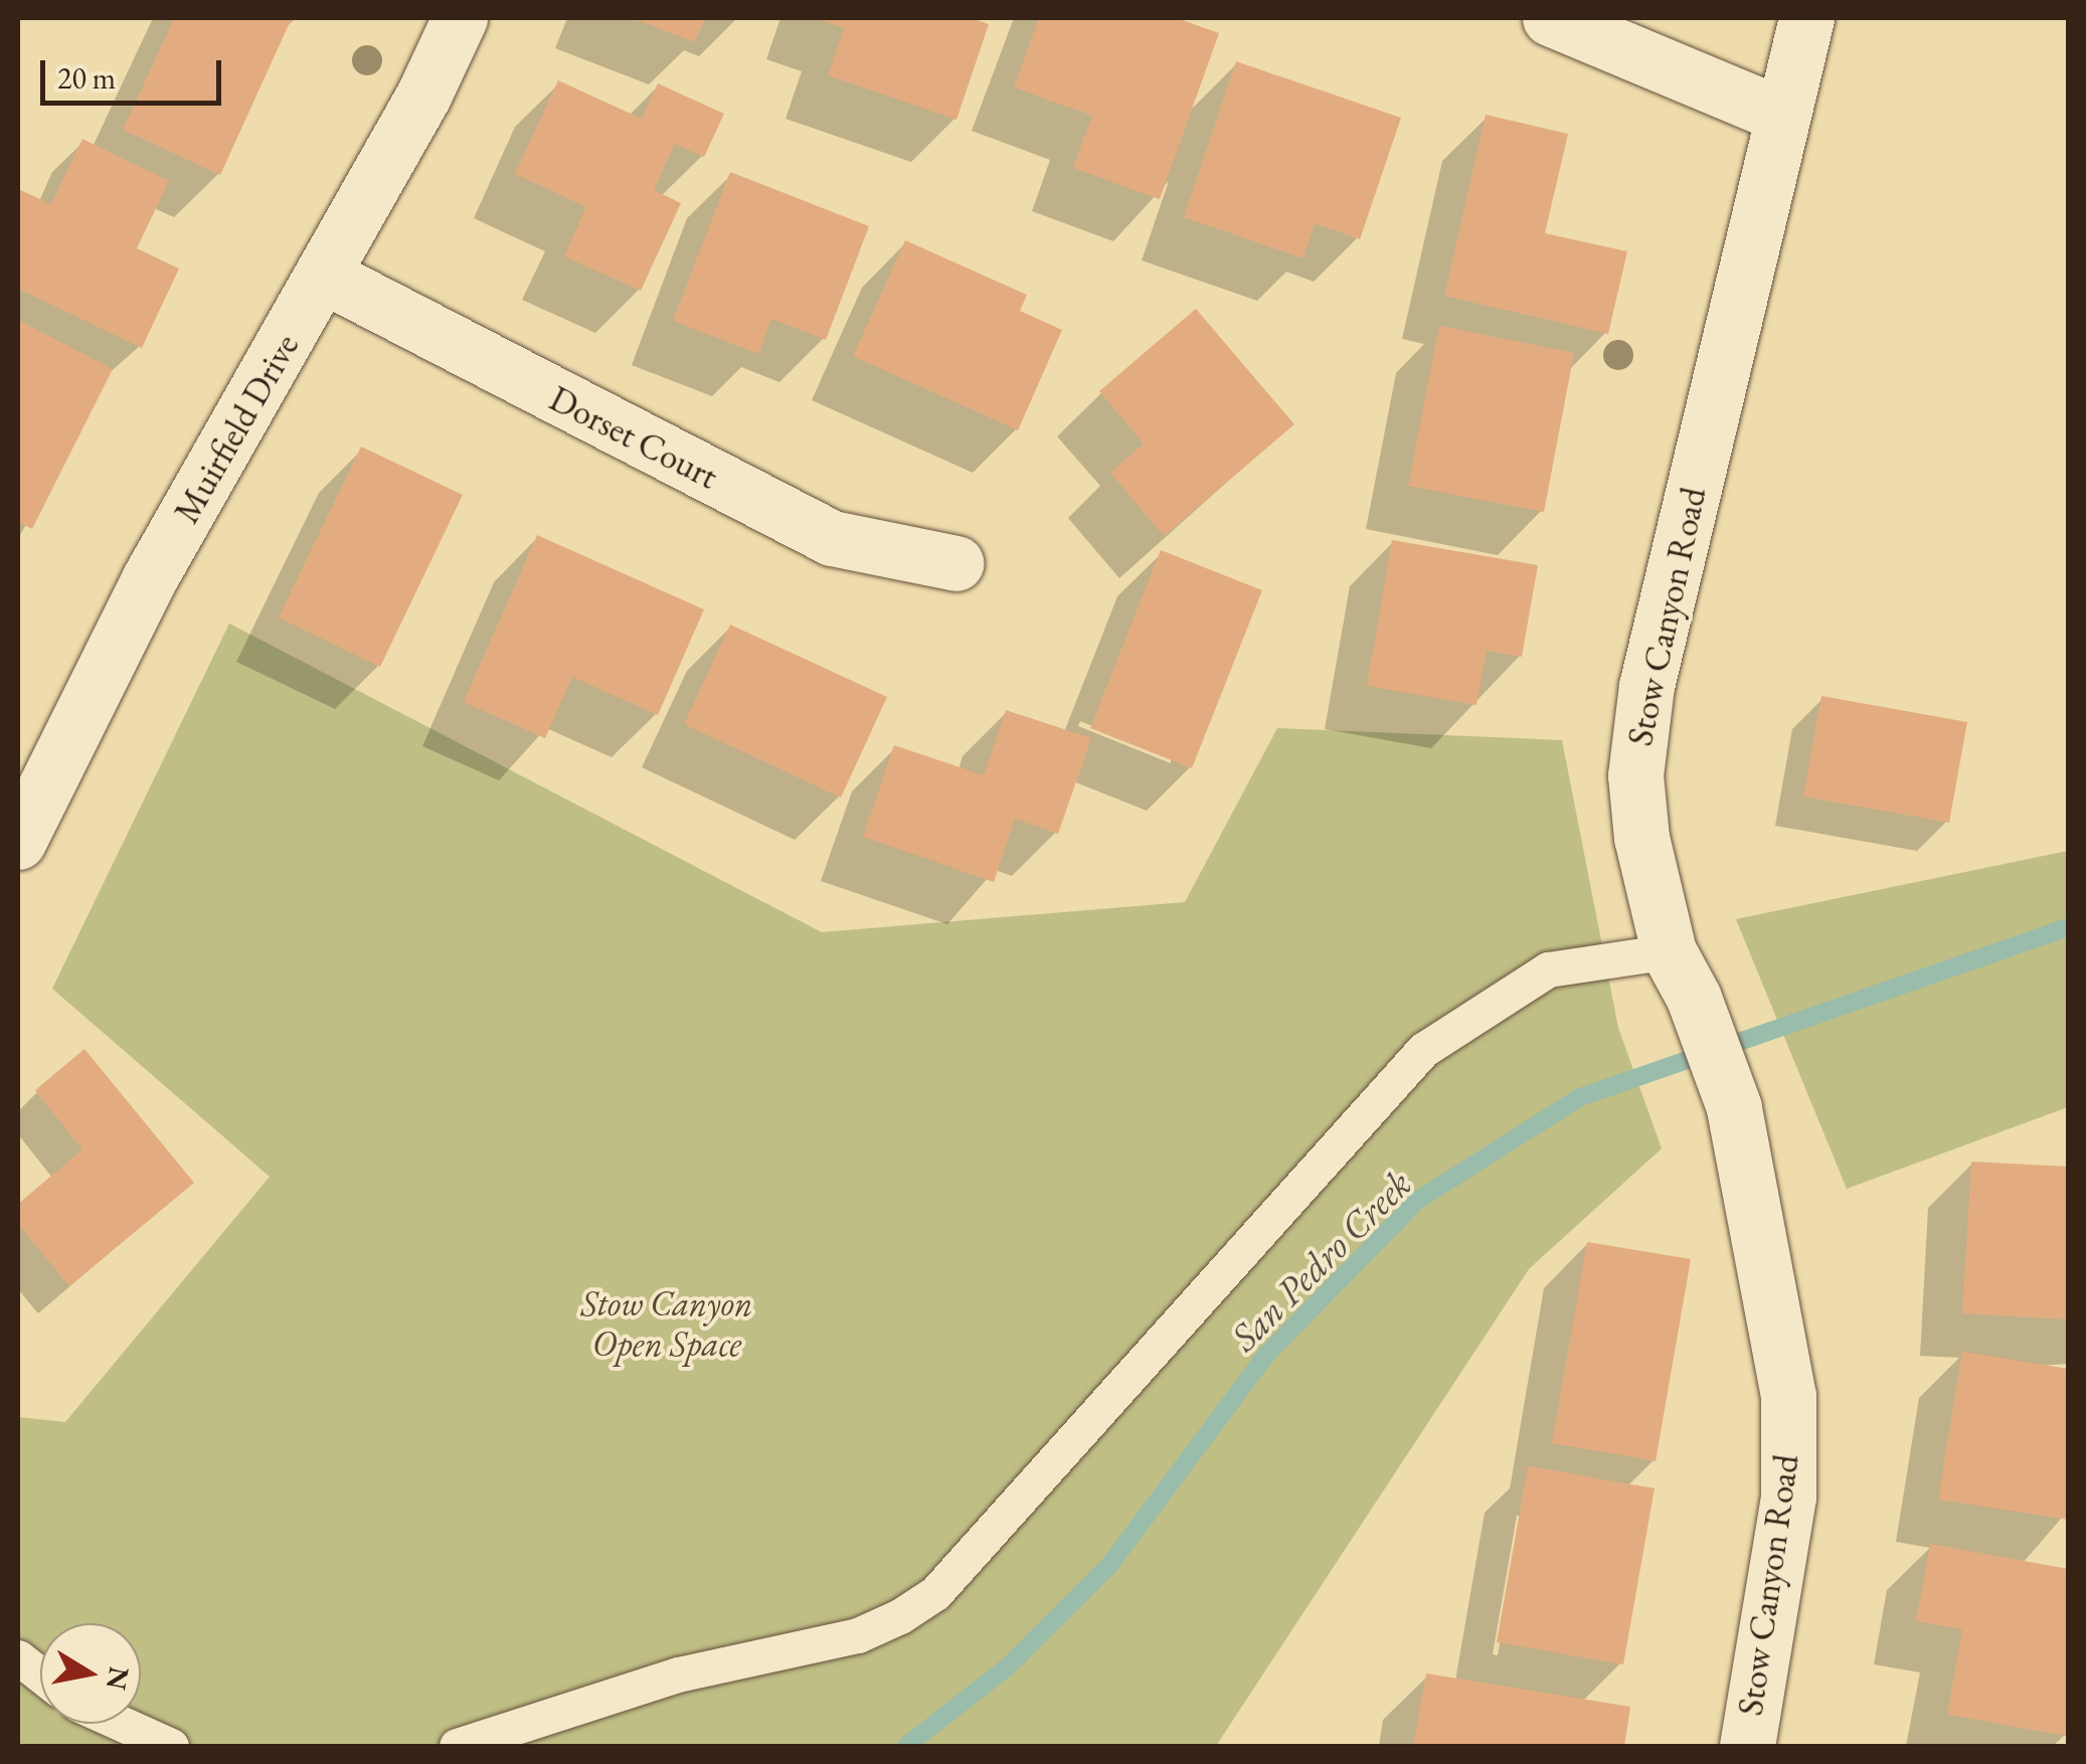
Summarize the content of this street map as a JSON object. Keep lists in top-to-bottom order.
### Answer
{
  "streets": {
    "street": ["Muirfield Drive", "Dorset Court", "Stow Canyon Road"]
  },
  "crossings": [
    ["Muirfield Drive", "Dorset Court"]
  ],
  "water": ["San Pedro Creek"],
  "parks": ["Stow Canyon Open Space"],
  "scale_bar": "20 m",
  "north": "right"
}
